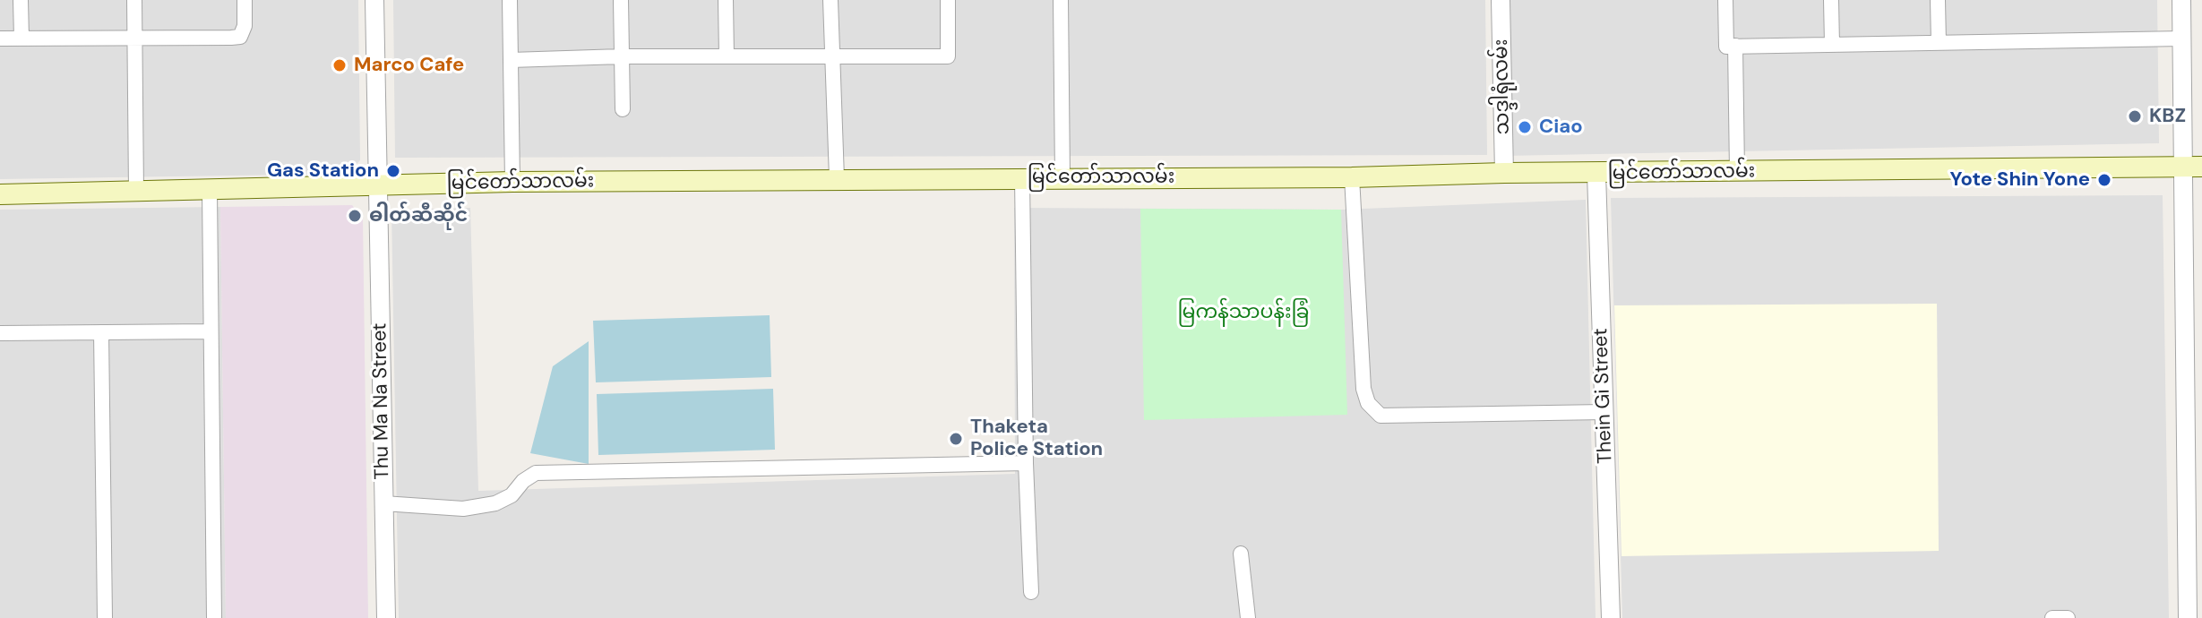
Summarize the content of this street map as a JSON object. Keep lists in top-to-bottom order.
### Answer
{
  "streets": {
    "main road": ["မြင်တော်သာလမ်း"],
    "street": ["သဒ္ဒါရုံလမ်း", "Thein Gi Street", "Thu Ma Na Street"]
  },
  "crossings": [
    ["သဒ္ဒါရုံလမ်း", "မြင်တော်သာလမ်း"],
    ["မြင်တော်သာလမ်း", "Thein Gi Street"],
    ["မြင်တော်သာလမ်း", "Thu Ma Na Street"]
  ],
  "parks": ["မြကန်သာပန်းခြံ"],
  "places": [
    "Marco Cafe",
    "KBZ",
    "Ciao",
    "Gas Station",
    "Yote Shin Yone",
    "ဓါတ်ဆီဆိုင်",
    "Thaketa Police Station"
  ]
}
